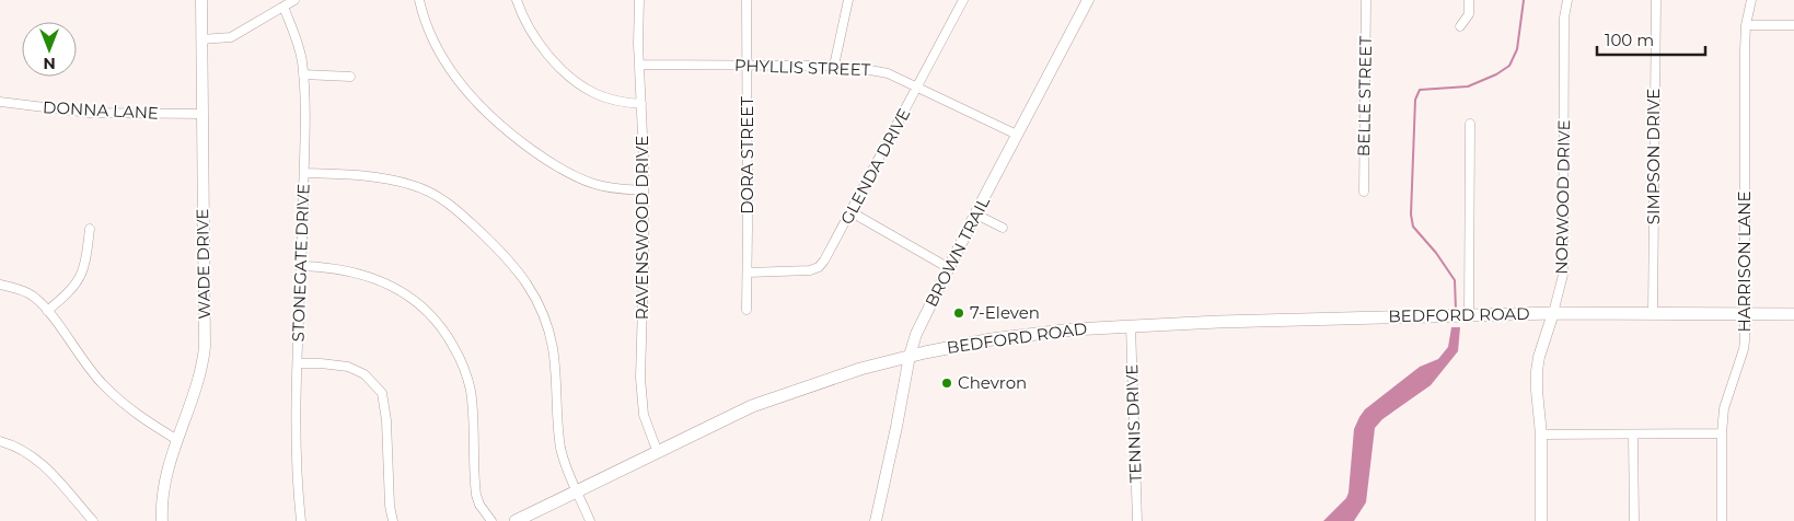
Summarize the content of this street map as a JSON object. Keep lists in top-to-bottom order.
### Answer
{
  "streets": {
    "main road": ["BEDFORD ROAD"],
    "street": [
      "PHYLLIS STREET",
      "BELLE STREET",
      "DONNA LANE",
      "DORA STREET",
      "SIMPSON DRIVE",
      "GLENDA DRIVE",
      "NORWOOD DRIVE",
      "RAVENSWOOD DRIVE",
      "BROWN TRAIL",
      "HARRISON LANE",
      "STONEGATE DRIVE",
      "WADE DRIVE",
      "TENNIS DRIVE"
    ]
  },
  "crossings": [
    ["PHYLLIS STREET", "DORA STREET"],
    ["PHYLLIS STREET", "GLENDA DRIVE"],
    ["PHYLLIS STREET", "RAVENSWOOD DRIVE"],
    ["PHYLLIS STREET", "BROWN TRAIL"],
    ["DONNA LANE", "WADE DRIVE"],
    ["DORA STREET", "GLENDA DRIVE"],
    ["SIMPSON DRIVE", "BEDFORD ROAD"],
    ["NORWOOD DRIVE", "BEDFORD ROAD"],
    ["RAVENSWOOD DRIVE", "BEDFORD ROAD"],
    ["BROWN TRAIL", "BEDFORD ROAD"],
    ["HARRISON LANE", "BEDFORD ROAD"],
    ["BEDFORD ROAD", "TENNIS DRIVE"]
  ],
  "places": ["7-Eleven", "Chevron"],
  "scale_bar": "100 m",
  "north": "bottom"
}
